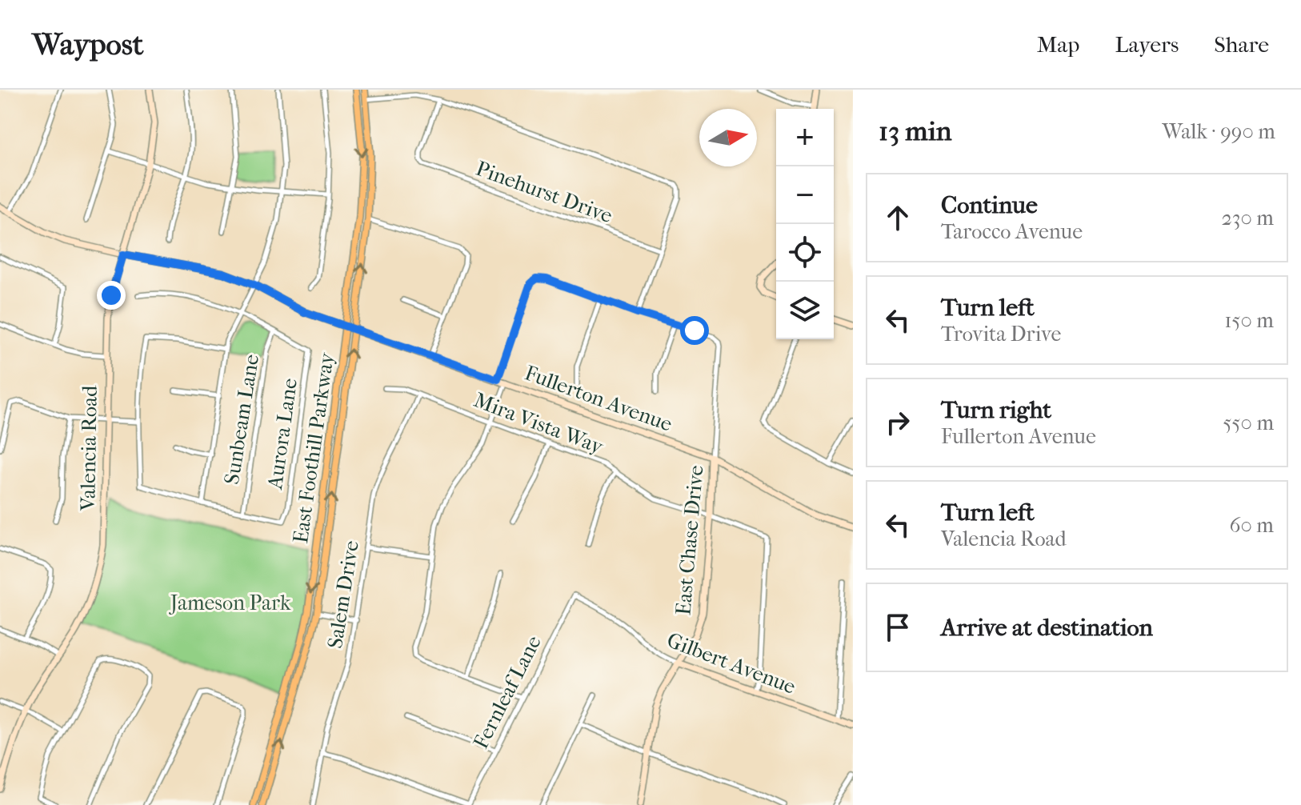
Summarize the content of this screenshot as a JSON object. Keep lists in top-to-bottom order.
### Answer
{
  "streets": {
    "main road": ["East Foothill Parkway"],
    "street": [
      "Pinehurst Drive",
      "Fullerton Avenue",
      "Sunbeam Lane",
      "Mira Vista Way",
      "Aurora Lane",
      "Valencia Road",
      "East Chase Drive",
      "Salem Drive",
      "Gilbert Avenue",
      "Fernleaf Lane"
    ]
  },
  "crossings": [
    ["Fullerton Avenue", "Valencia Road"],
    ["Fullerton Avenue", "East Foothill Parkway"],
    ["Fullerton Avenue", "East Chase Drive"],
    ["Sunbeam Lane", "Aurora Lane"],
    ["Mira Vista Way", "East Chase Drive"],
    ["Mira Vista Way", "Salem Drive"],
    ["Mira Vista Way", "Gilbert Avenue"],
    ["East Chase Drive", "Gilbert Avenue"],
    ["Gilbert Avenue", "Fernleaf Lane"]
  ],
  "parks": ["Jameson Park"],
  "north": "right",
  "page": {
    "header": "Waypost",
    "nav": ["Map", "Layers", "Share"],
    "heading": ["13 min", "Walk · 990 m"],
    "map_buttons": ["+", "−"],
    "list": [
      ["Continue", "Tarocco Avenue", "230 m"],
      ["Turn left", "Trovita Drive", "150 m"],
      ["Turn right", "Fullerton Avenue", "550 m"],
      ["Turn left", "Valencia Road", "60 m"],
      "Arrive at destination"
    ]
  }
}
